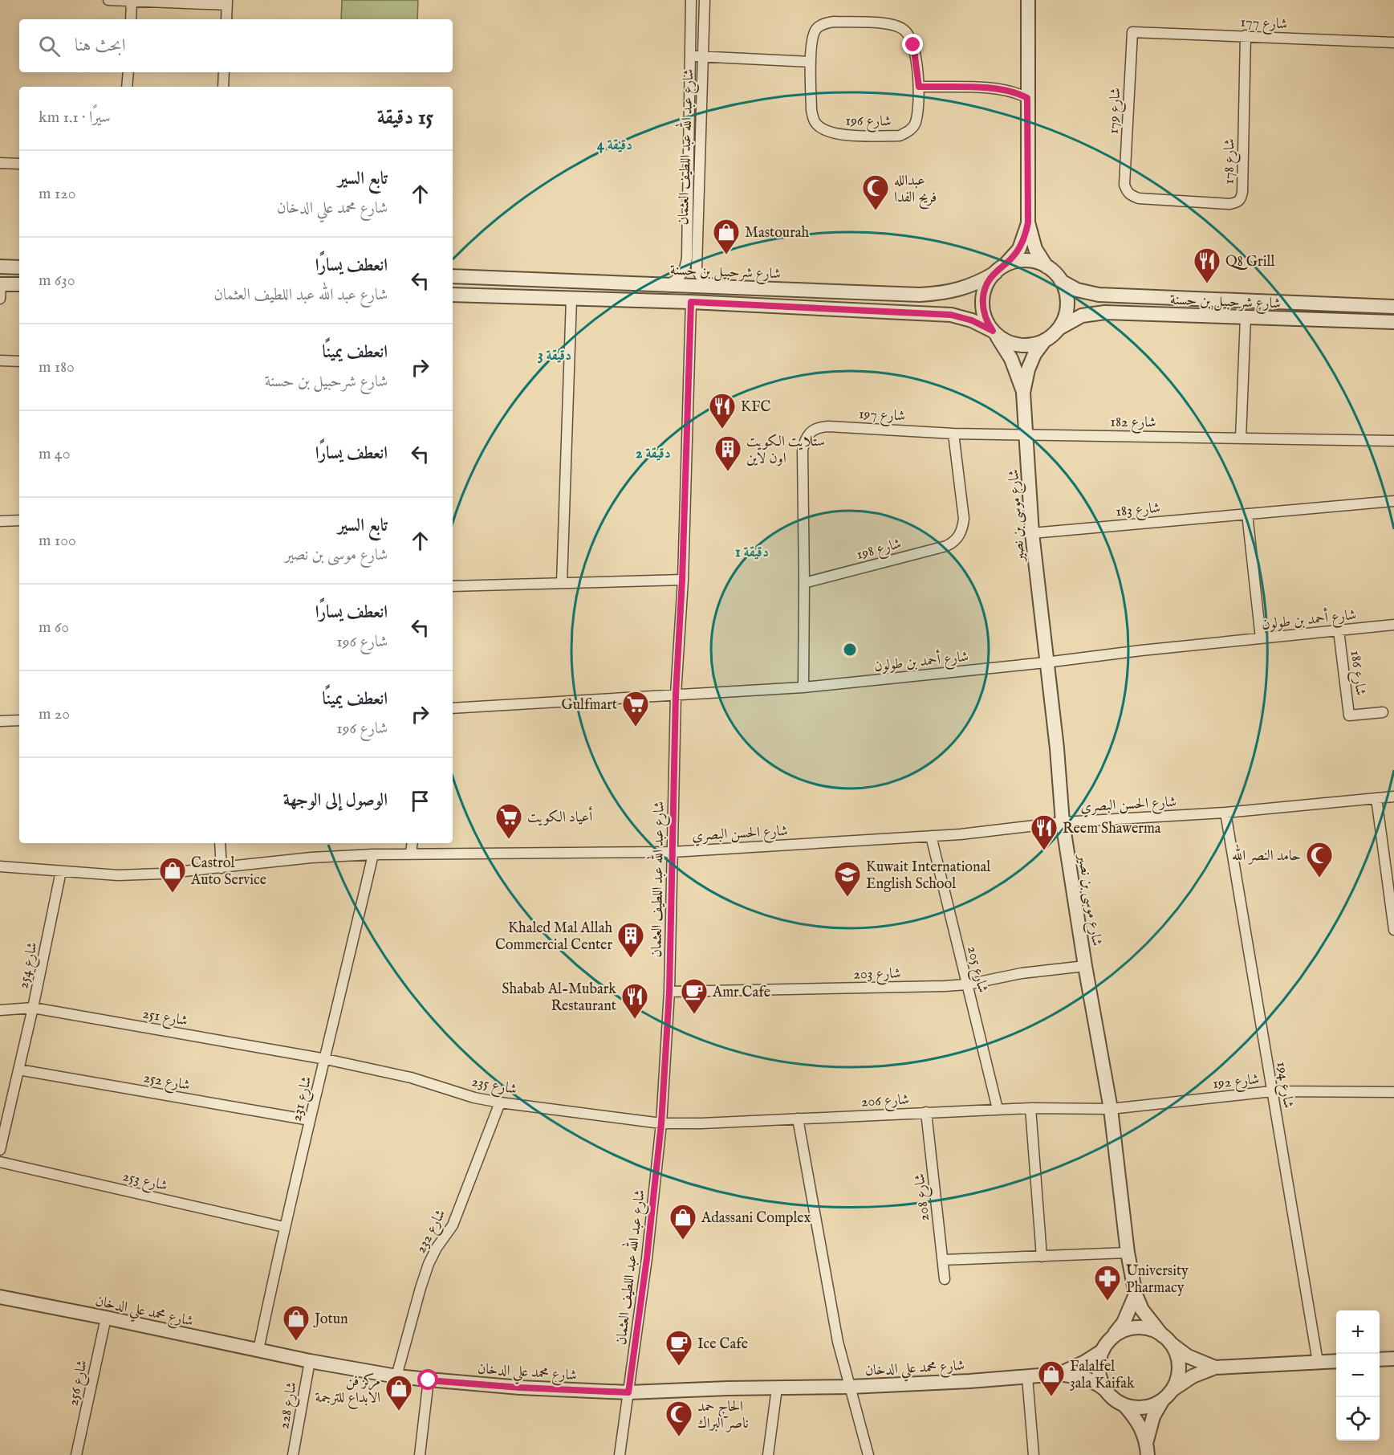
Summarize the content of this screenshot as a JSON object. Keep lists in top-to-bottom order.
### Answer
{
  "streets": {
    "street": [
      "شارع 177",
      "شارع 179",
      "شارع 196",
      "شارع عبد الله عبد اللطيف العثمان",
      "شارع 178",
      "شارع شرحبيل بن حسنة",
      "شارع 197",
      "شارع 182",
      "شارع 183",
      "شارع موسى بن نصير",
      "شارع 198",
      "شارع أحمد بن طولون",
      "شارع 186",
      "شارع الحسن البصري",
      "شارع 254",
      "شارع 205",
      "شارع 203",
      "شارع 251",
      "شارع 252",
      "شارع 192",
      "شارع 235",
      "شارع 194",
      "شارع 231",
      "شارع 206",
      "شارع 253",
      "شارع 208",
      "شارع 232",
      "شارع محمد علي الدخان",
      "شارع 256",
      "شارع 228"
    ]
  },
  "crossings": [
    ["شارع 177", "شارع 179"],
    ["شارع 177", "شارع 178"],
    ["شارع 179", "شارع 178"],
    ["شارع عبد الله عبد اللطيف العثمان", "شارع شرحبيل بن حسنة"],
    ["شارع عبد الله عبد اللطيف العثمان", "شارع أحمد بن طولون"],
    ["شارع عبد الله عبد اللطيف العثمان", "شارع الحسن البصري"],
    ["شارع عبد الله عبد اللطيف العثمان", "شارع 203"],
    ["شارع عبد الله عبد اللطيف العثمان", "شارع 235"],
    ["شارع عبد الله عبد اللطيف العثمان", "شارع 206"],
    ["شارع عبد الله عبد اللطيف العثمان", "شارع محمد علي الدخان"],
    ["شارع شرحبيل بن حسنة", "شارع موسى بن نصير"],
    ["شارع 197", "شارع 182"],
    ["شارع 197", "شارع موسى بن نصير"],
    ["شارع 197", "شارع 198"],
    ["شارع 182", "شارع موسى بن نصير"],
    ["شارع 183", "شارع موسى بن نصير"],
    ["شارع موسى بن نصير", "شارع أحمد بن طولون"],
    ["شارع موسى بن نصير", "شارع الحسن البصري"],
    ["شارع موسى بن نصير", "شارع 203"],
    ["شارع موسى بن نصير", "شارع 192"],
    ["شارع موسى بن نصير", "شارع 206"],
    ["شارع موسى بن نصير", "شارع محمد علي الدخان"],
    ["شارع أحمد بن طولون", "شارع 186"],
    ["شارع الحسن البصري", "شارع 254"],
    ["شارع الحسن البصري", "شارع 205"],
    ["شارع الحسن البصري", "شارع 194"],
    ["شارع الحسن البصري", "شارع 231"],
    ["شارع 254", "شارع 251"],
    ["شارع 254", "شارع 252"],
    ["شارع 205", "شارع 203"],
    ["شارع 205", "شارع 206"],
    ["شارع 251", "شارع 235"],
    ["شارع 251", "شارع 231"],
    ["شارع 252", "شارع 231"],
    ["شارع 192", "شارع 194"],
    ["شارع 192", "شارع 206"],
    ["شارع 235", "شارع 231"],
    ["شارع 235", "شارع 206"],
    ["شارع 235", "شارع 232"],
    ["شارع 231", "شارع 253"],
    ["شارع 231", "شارع محمد علي الدخان"],
    ["شارع 206", "شارع 208"],
    ["شارع 232", "شارع محمد علي الدخان"],
    ["شارع محمد علي الدخان", "شارع 256"],
    ["شارع محمد علي الدخان", "شارع 228"]
  ],
  "places": {
    "mosque": ["عبدالله فريح الفدا", "حامد النصر الله", "الحاج حمد ناصر البراك"],
    "shop": [
      "Mastourah",
      "Castrol Auto Service",
      "Adassani Complex",
      "Jotun",
      "Falalfel 3ala Kaifak",
      "مركز فن الابداع للترجمة"
    ],
    "restaurant": [
      "Q8 Grill",
      "KFC",
      "Reem Shawerma",
      "Shabab Al-Mubark Restaurant"
    ],
    "building": ["ستلايت الكويت اون لاين", "Khaled Mal Allah Commercial Center"],
    "supermarket": ["Gulfmart", "أعياد الكويت"],
    "school or university": ["Kuwait International English School"],
    "cafe": ["Amr Cafe", "Ice Cafe"],
    "pharmacy": ["University Pharmacy"]
  },
  "page": {
    "search": "ابحث هنا",
    "heading": ["15 دقيقة", "سيرًا · 1.1 km"],
    "list": [
      ["تابع السير", "شارع محمد علي الدخان", "120 m"],
      ["انعطف يسارًا", "شارع عبد الله عبد اللطيف العثمان", "630 m"],
      ["انعطف يمينًا", "شارع شرحبيل بن حسنة", "180 m"],
      ["انعطف يسارًا", "40 m"],
      ["تابع السير", "شارع موسى بن نصير", "100 m"],
      ["انعطف يسارًا", "شارع 196", "60 m"],
      ["انعطف يمينًا", "شارع 196", "20 m"],
      "الوصول إلى الوجهة"
    ],
    "map_buttons": ["+", "−"]
  },
  "rings": [
    "4 دقيقة",
    "3 دقيقة",
    "2 دقيقة",
    "1 دقيقة"
  ]
}
